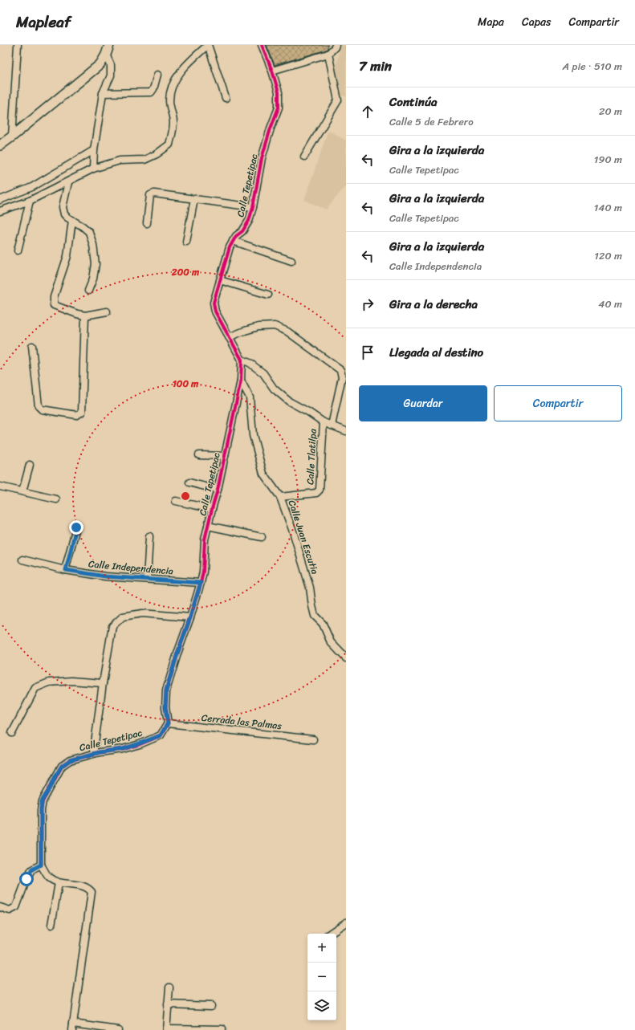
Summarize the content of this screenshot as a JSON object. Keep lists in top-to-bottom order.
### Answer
{
  "streets": {
    "street": [
      "Calle Tepetipac",
      "Calle Tlatilpa",
      "Calle Juan Escutia",
      "Calle Independencia",
      "Cerrada las Palmas"
    ]
  },
  "crossings": [
    ["Calle Tepetipac", "Calle Tlatilpa"],
    ["Calle Tepetipac", "Calle Juan Escutia"],
    ["Calle Tepetipac", "Calle Independencia"],
    ["Calle Tepetipac", "Cerrada las Palmas"],
    ["Calle Tlatilpa", "Calle Juan Escutia"]
  ],
  "page": {
    "header": "Mapleaf",
    "nav": ["Mapa", "Capas", "Compartir"],
    "heading": ["7 min", "A pie · 510 m"],
    "list": [
      ["Continúa", "Calle 5 de Febrero", "20 m"],
      ["Gira a la izquierda", "Calle Tepetipac", "190 m"],
      ["Gira a la izquierda", "Calle Tepetipac", "140 m"],
      ["Gira a la izquierda", "Calle Independencia", "120 m"],
      ["Gira a la derecha", "40 m"],
      "Llegada al destino"
    ],
    "buttons": ["Guardar", "Compartir"],
    "map_buttons": ["+", "−"]
  },
  "rings": ["200 m", "100 m"]
}
